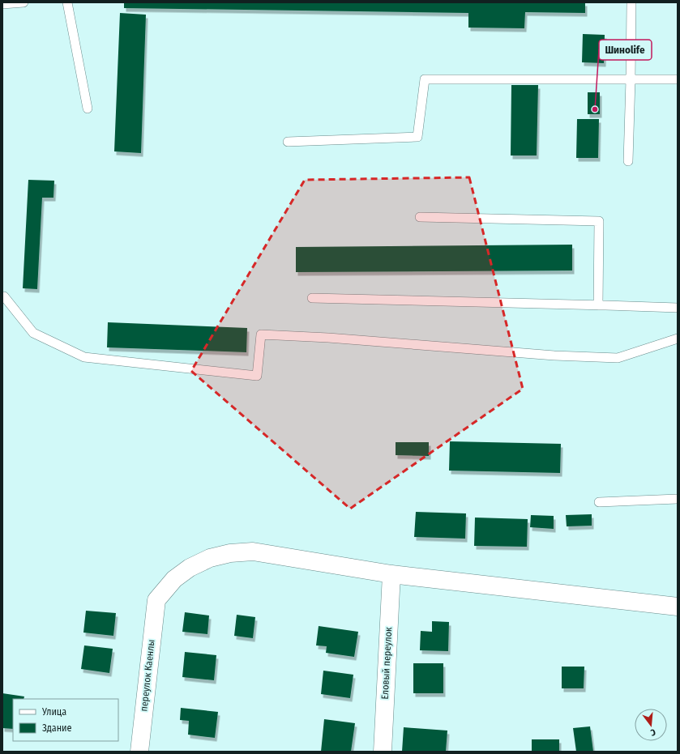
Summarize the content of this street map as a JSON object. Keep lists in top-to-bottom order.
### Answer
{
  "streets": {
    "street": ["Еловый переулок", "переулок Каенлы"]
  },
  "crossings": [
    ["Еловый переулок", "переулок Каенлы"]
  ],
  "places": ["Шиноlife"],
  "legend": ["Улица", "Здание"],
  "north": "bottom"
}
